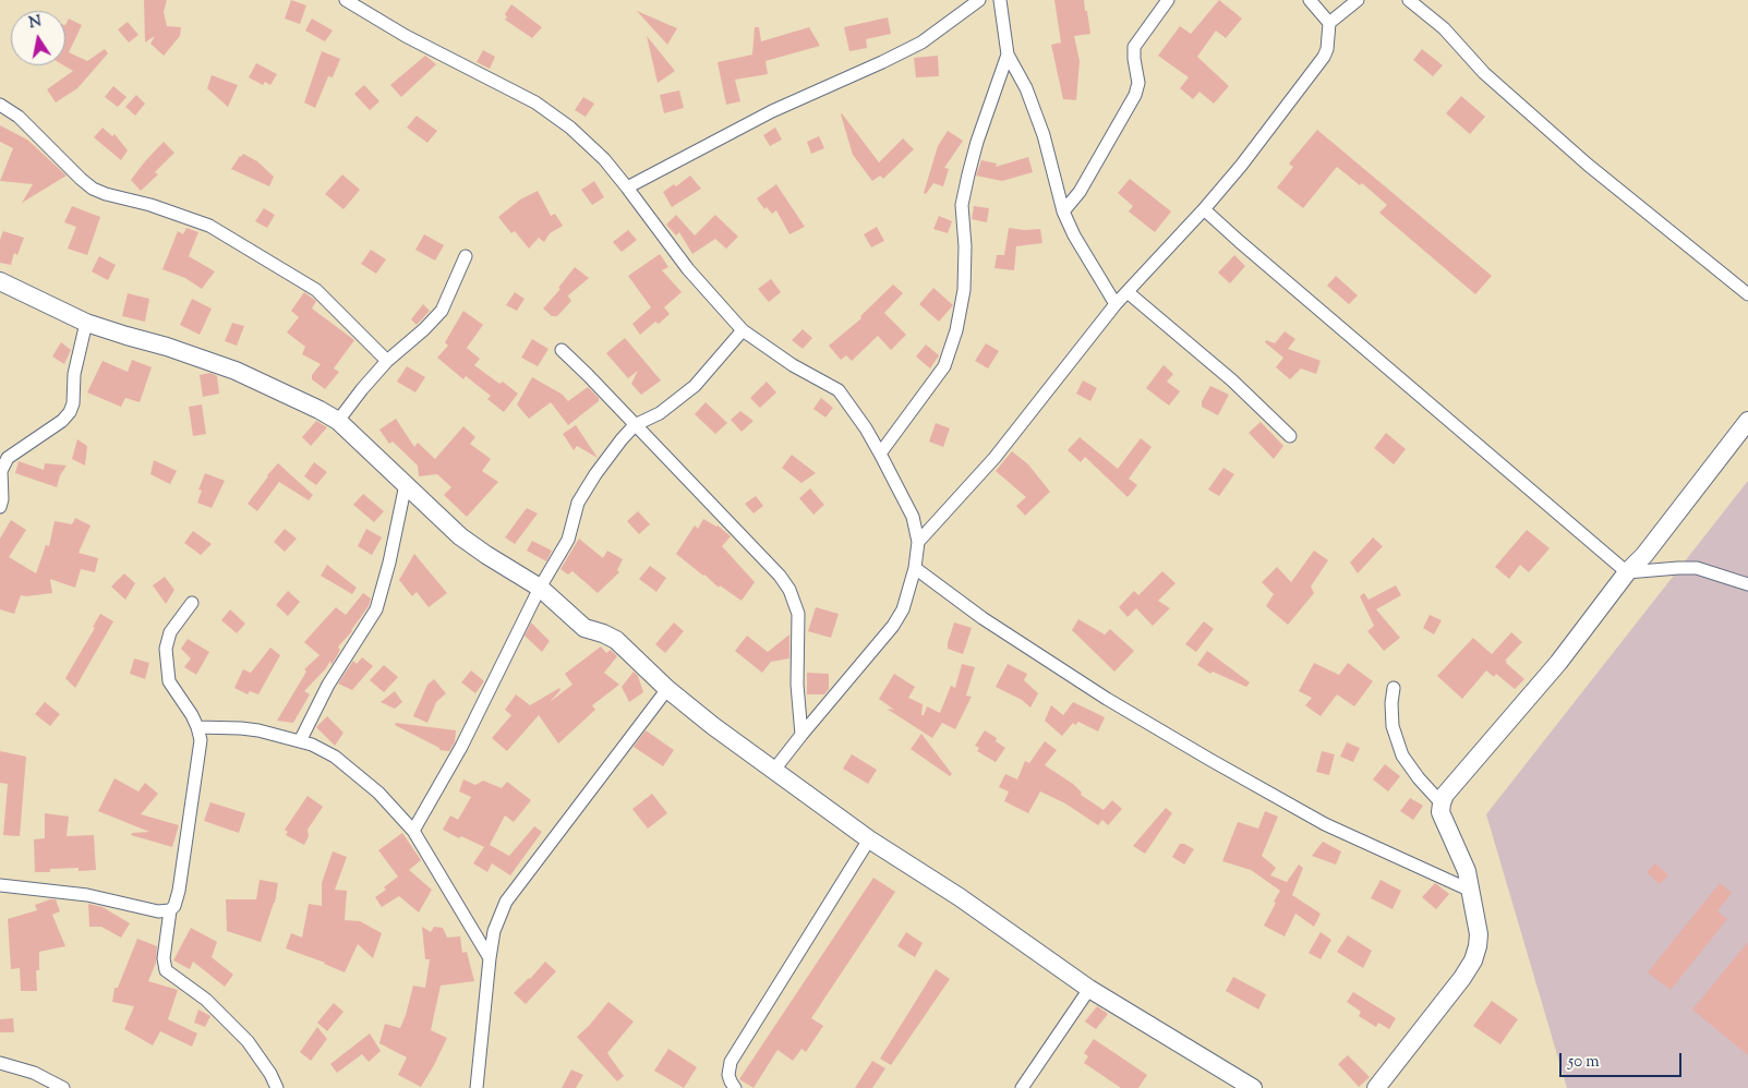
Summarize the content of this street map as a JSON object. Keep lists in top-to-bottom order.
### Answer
{
  "scale_bar": "50 m",
  "north": "top"
}
